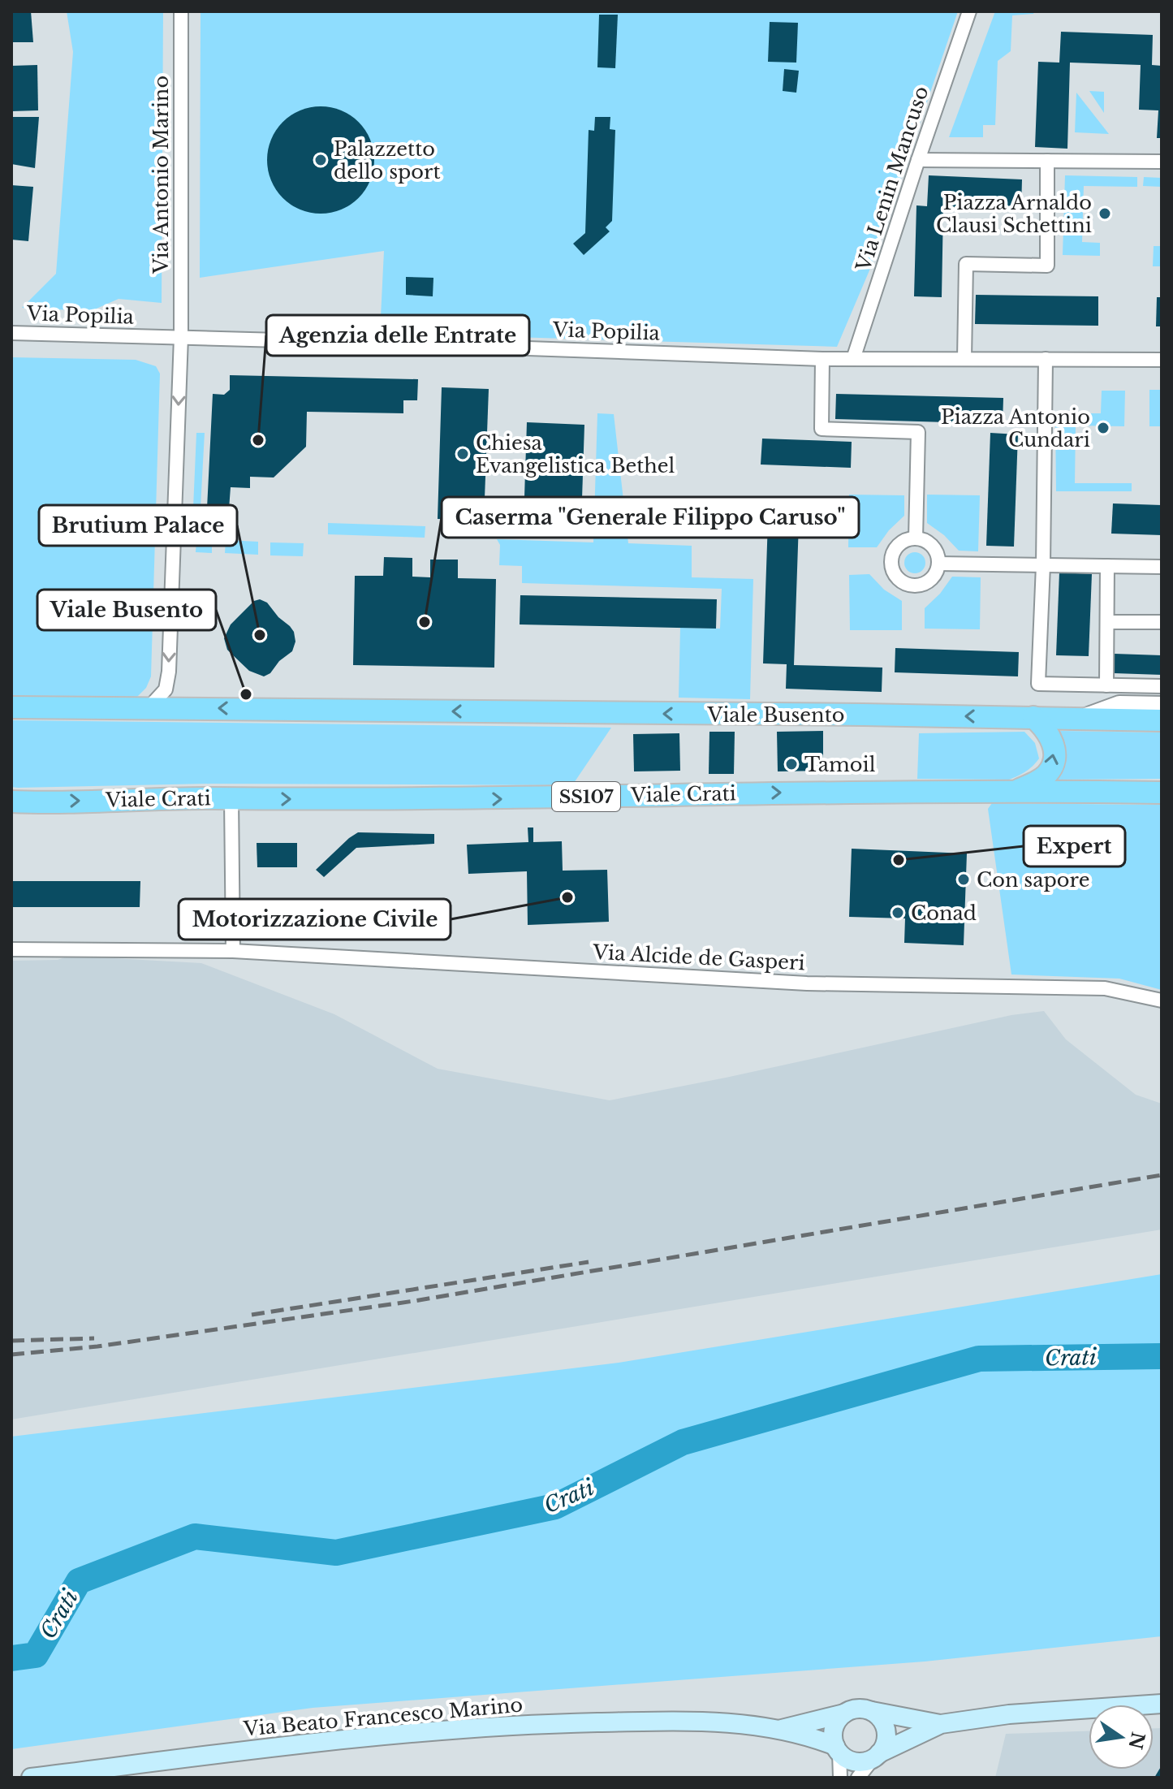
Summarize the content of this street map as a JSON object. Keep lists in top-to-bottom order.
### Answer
{
  "streets": {
    "main road": [
      "Viale Busento",
      "Viale Crati",
      "SS107",
      "Via Beato Francesco Marino"
    ],
    "street": [
      "Via Antonio Marino",
      "Via Lenin Mancuso",
      "Via Popilia",
      "Via Alcide de Gasperi"
    ]
  },
  "crossings": [
    ["Via Antonio Marino", "Via Popilia"],
    ["Via Antonio Marino", "Viale Busento"],
    ["Via Lenin Mancuso", "Via Popilia"]
  ],
  "one_way": ["Via Antonio Marino", "Viale Busento", "Viale Crati"],
  "water": ["Crati"],
  "places": [
    "Palazzetto dello sport",
    "Piazza Arnaldo Clausi Schettini",
    "Piazza Antonio Cundari",
    "Agenzia delle Entrate",
    "Chiesa Evangelistica Bethel",
    "Caserma \"Generale Filippo Caruso\"",
    "Brutium Palace",
    "Viale Busento",
    "Tamoil",
    "Expert",
    "Con sapore",
    "Motorizzazione Civile",
    "Conad"
  ],
  "north": "right"
}
